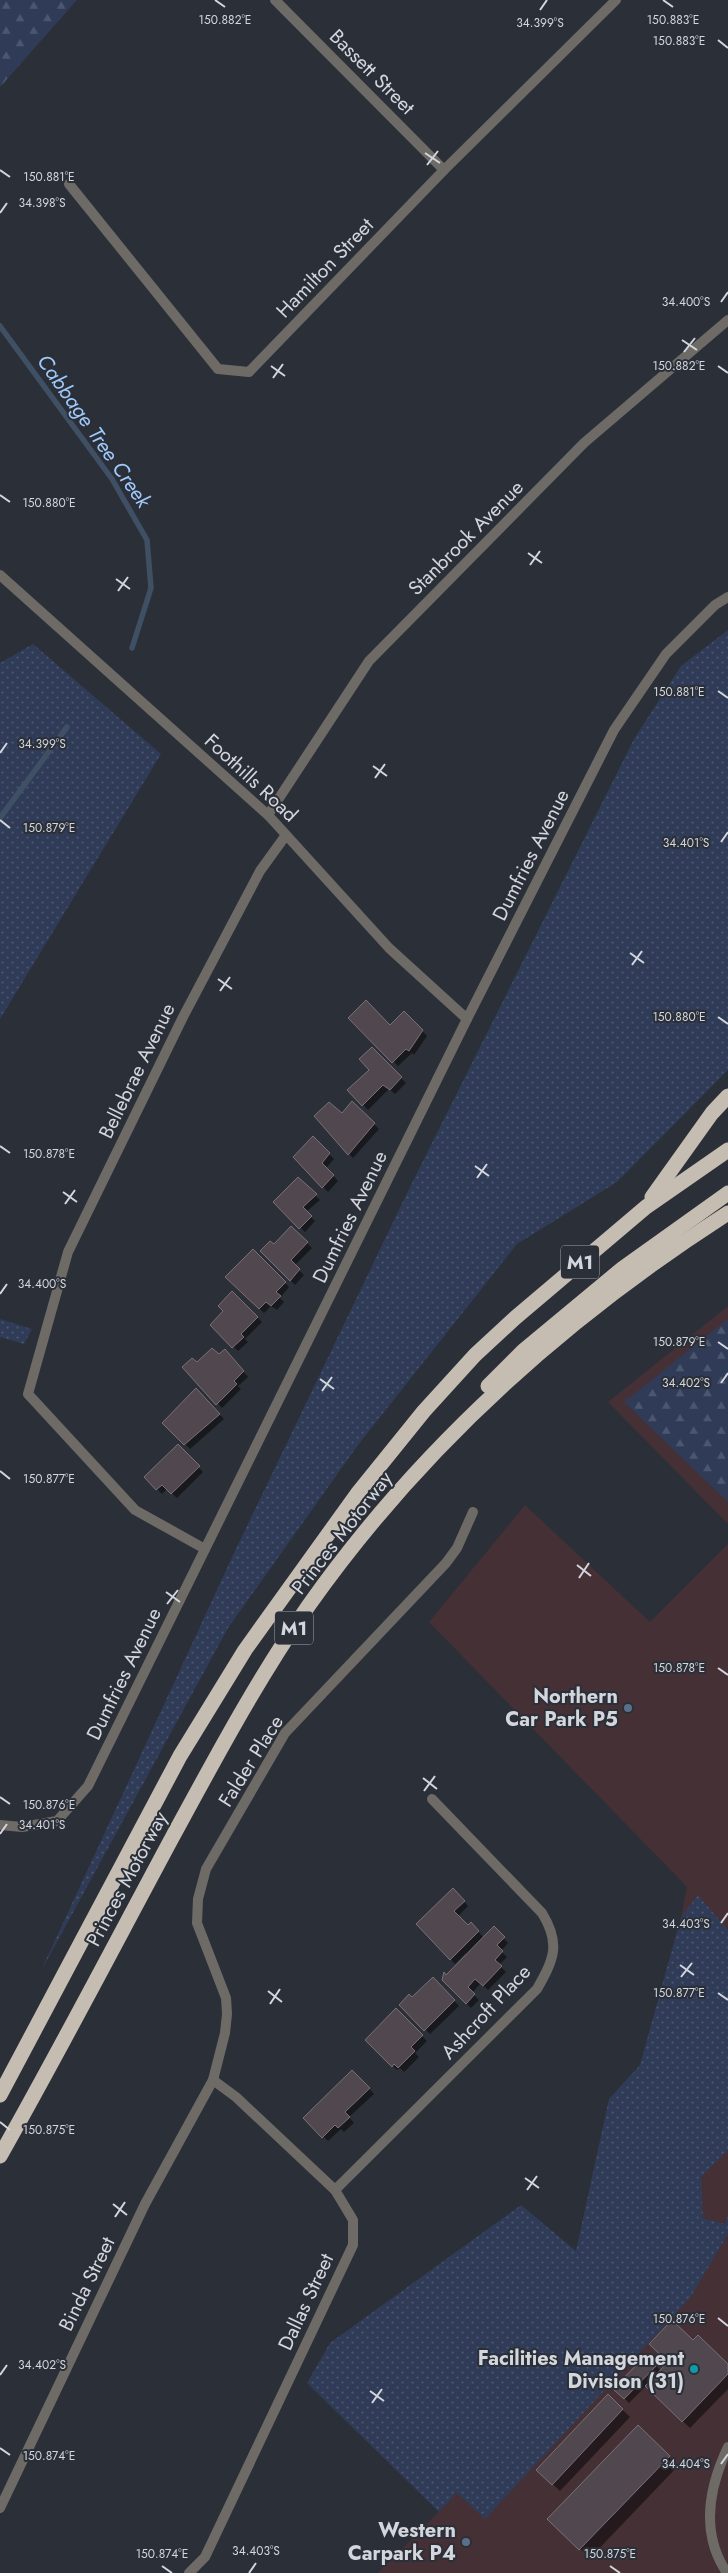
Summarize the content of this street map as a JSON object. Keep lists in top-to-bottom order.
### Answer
{
  "streets": {
    "highway": ["M1", "Princes Motorway"],
    "street": [
      "Bassett Street",
      "Hamilton Street",
      "Stanbrook Avenue",
      "Foothills Road",
      "Dumfries Avenue",
      "Bellebrae Avenue",
      "Falder Place",
      "Ashcroft Place",
      "Binda Street",
      "Dallas Street"
    ]
  },
  "crossings": [
    ["Bassett Street", "Hamilton Street"],
    ["Stanbrook Avenue", "Foothills Road"],
    ["Foothills Road", "Dumfries Avenue"],
    ["Foothills Road", "Bellebrae Avenue"],
    ["Dumfries Avenue", "Bellebrae Avenue"],
    ["Falder Place", "Binda Street"],
    ["Falder Place", "Dallas Street"],
    ["Ashcroft Place", "Dallas Street"],
    ["Binda Street", "Dallas Street"]
  ],
  "water": ["Cabbage Tree Creek"],
  "places": ["Northern Car Park P5", "Facilities Management Division (31)", "Western Carpark P4"],
  "coordinates": [
    "150.882°E",
    "150.883°E",
    "34.399°S",
    "150.881°E",
    "34.398°S",
    "34.400°S",
    "150.880°E",
    "150.879°E",
    "34.401°S",
    "150.878°E",
    "34.402°S",
    "150.877°E",
    "150.876°E",
    "34.403°S",
    "150.875°E",
    "150.874°E",
    "34.404°S"
  ]
}
